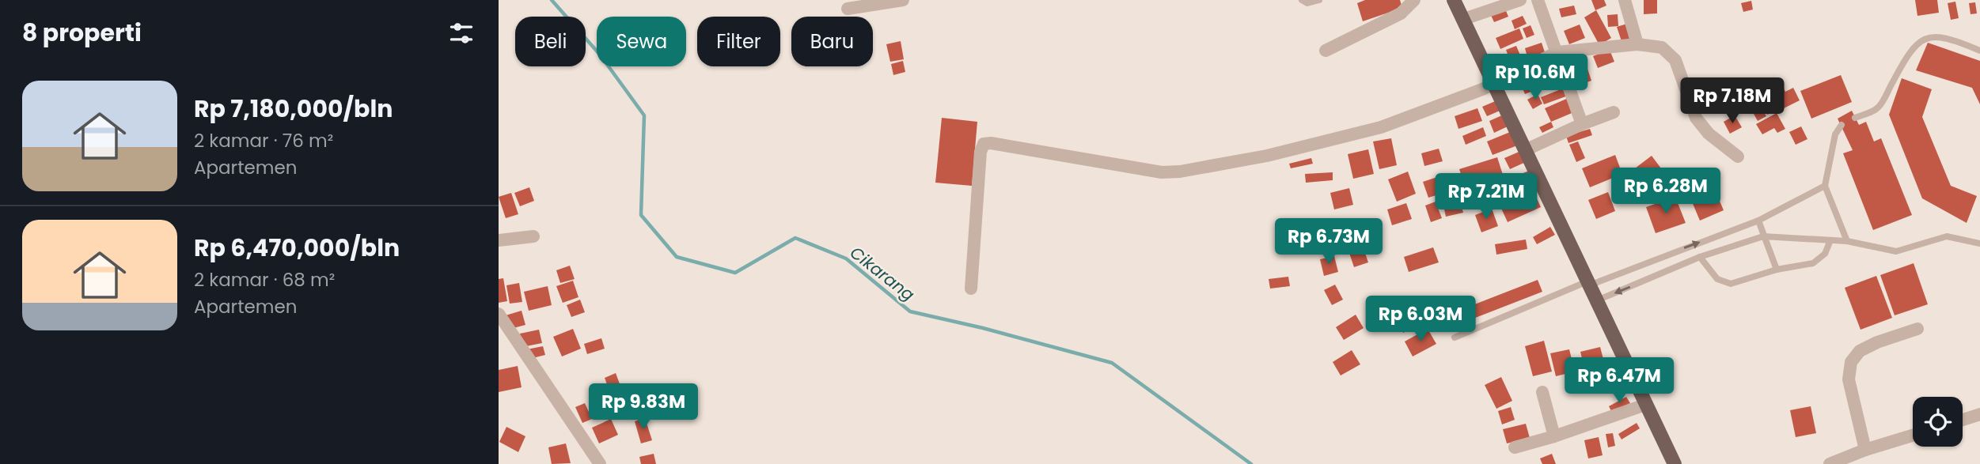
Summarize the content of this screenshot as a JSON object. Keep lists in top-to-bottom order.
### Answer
{
  "water": ["Cikarang"],
  "page": {
    "heading": "8 properti",
    "chip": [
      "Beli",
      "Sewa",
      "Filter",
      "Baru"
    ],
    "price": [
      "Rp 10.6M",
      "Rp 7.18M",
      "Rp 6.28M",
      "Rp 7.21M",
      "Rp 6.73M",
      "Rp 6.03M",
      "Rp 6.47M",
      "Rp 9.83M"
    ],
    "list": [
      {
        "name": "Rp 7,180,000/bln",
        "note": "2 kamar · 76 m² · Apartemen"
      },
      {
        "name": "Rp 6,470,000/bln",
        "note": "2 kamar · 68 m² · Apartemen"
      }
    ]
  }
}
